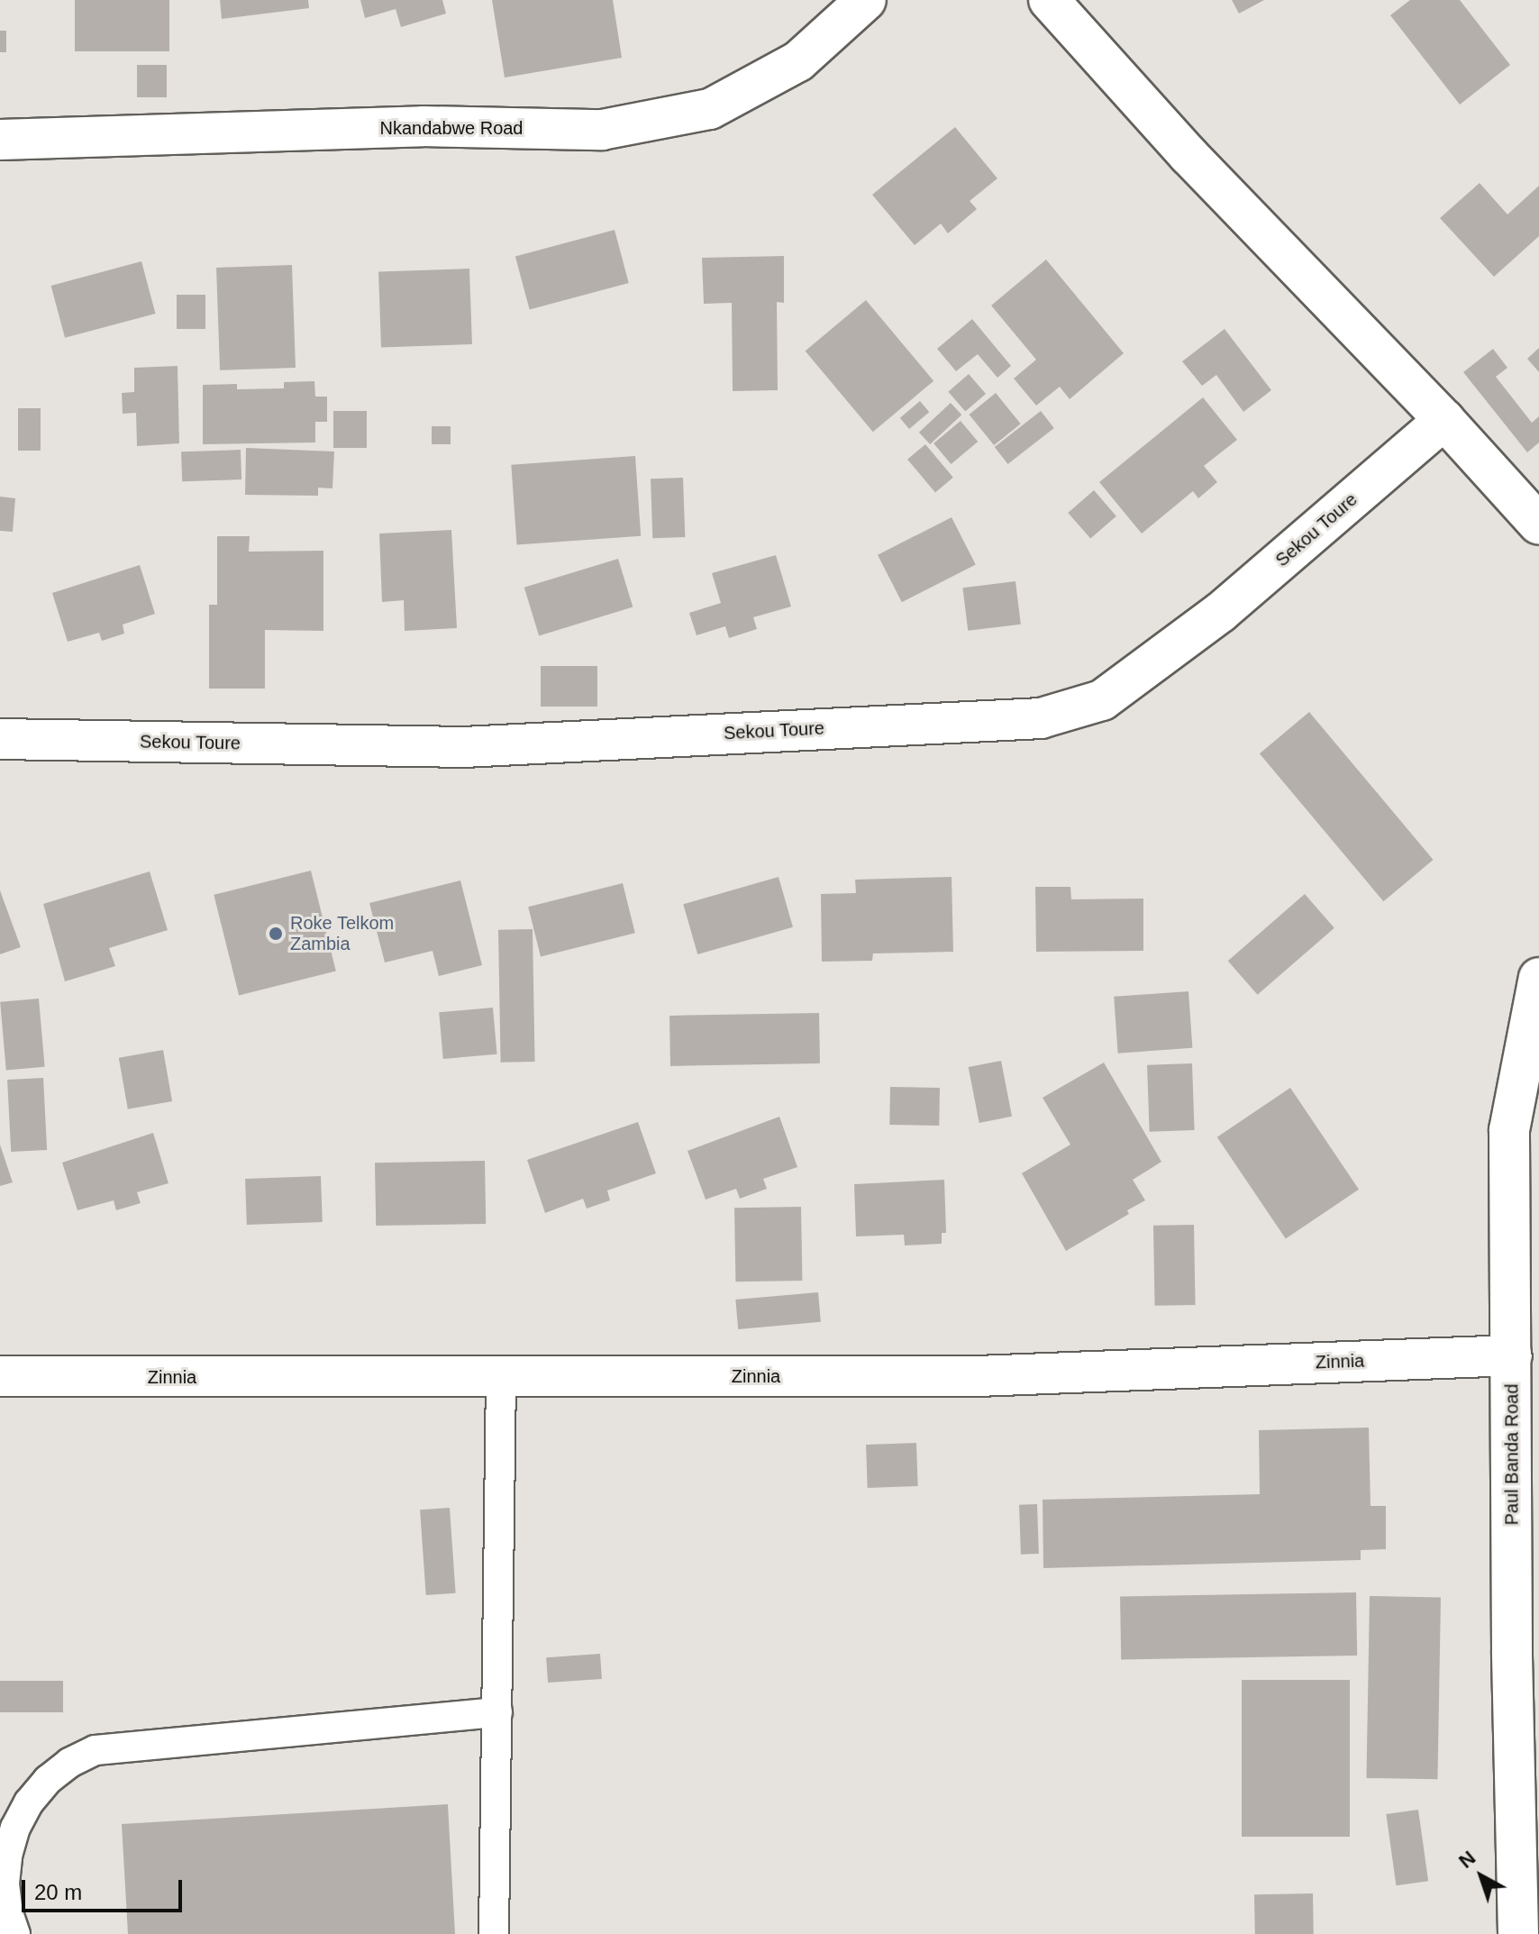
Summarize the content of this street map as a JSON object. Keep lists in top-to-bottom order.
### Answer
{
  "streets": {
    "street": [
      "Nkandabwe Road",
      "Sekou Toure",
      "Zinnia",
      "Paul Banda Road"
    ]
  },
  "crossings": [
    ["Zinnia", "Paul Banda Road"]
  ],
  "places": ["Roke Telkom Zambia"],
  "scale_bar": "20 m",
  "north": "top left"
}
